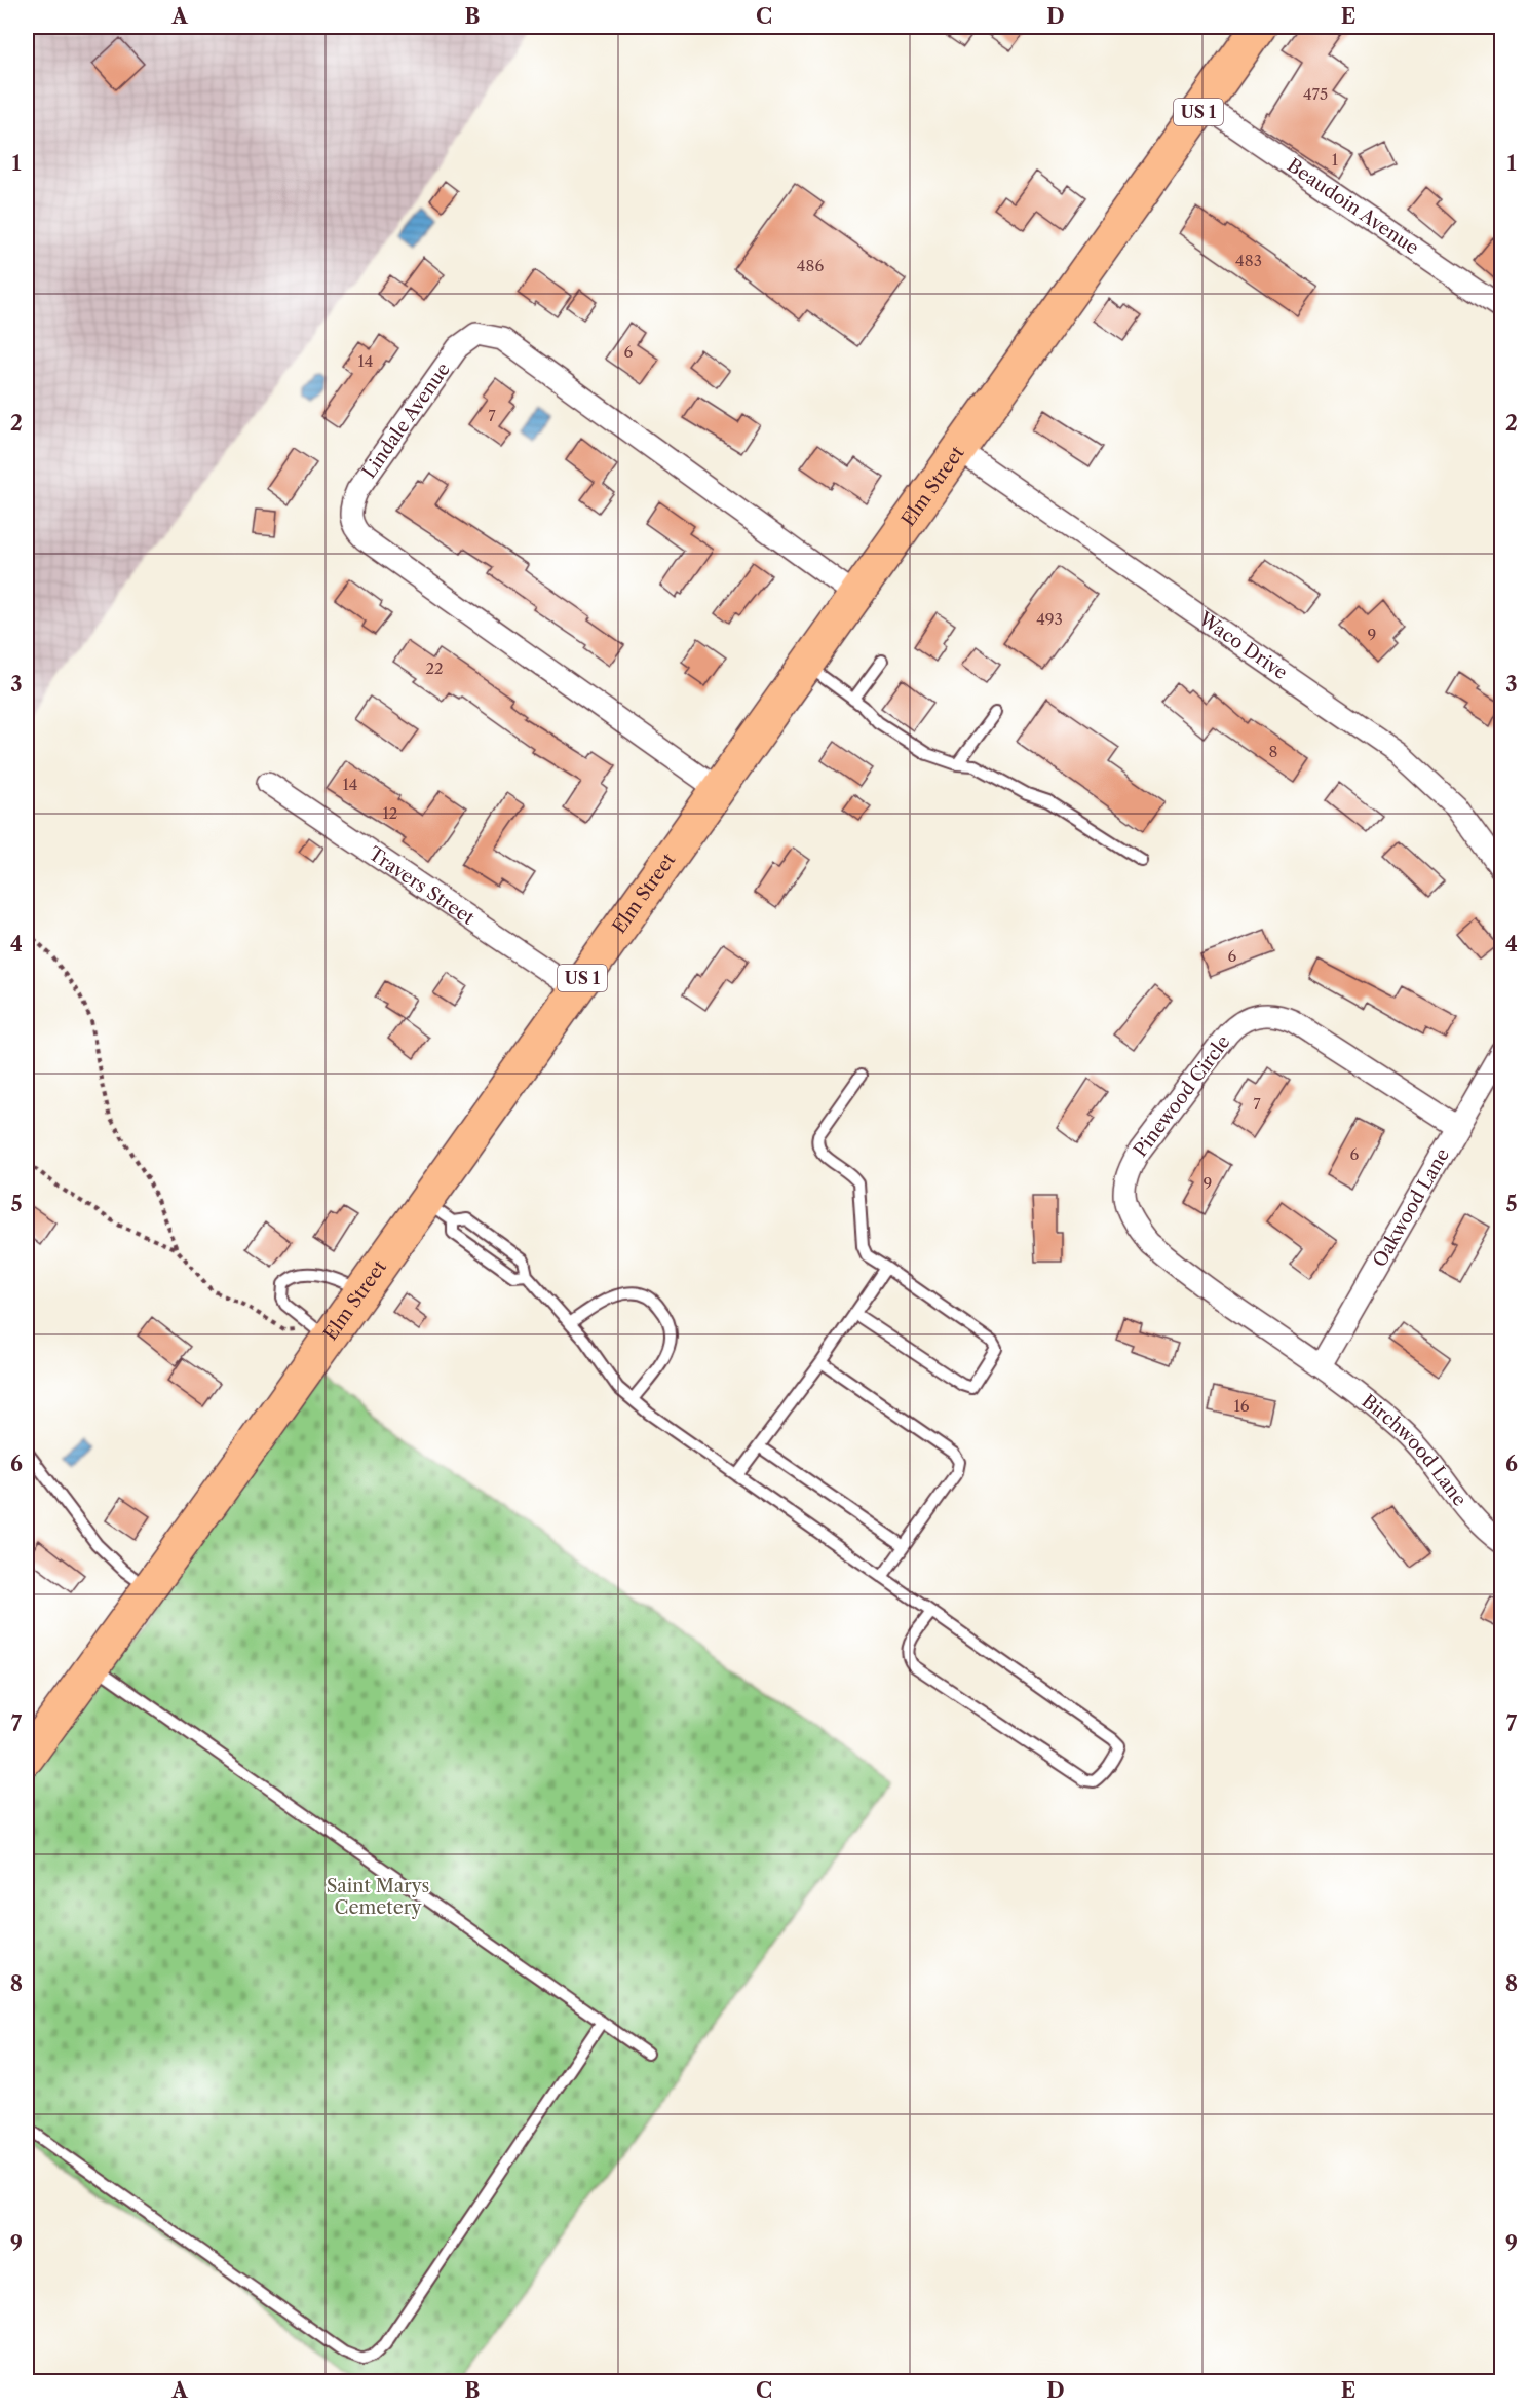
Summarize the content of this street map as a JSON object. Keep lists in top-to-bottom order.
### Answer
{
  "streets": {
    "main road": ["US 1", "Elm Street"],
    "street": [
      "Beaudoin Avenue",
      "Lindale Avenue",
      "Waco Drive",
      "Travers Street",
      "Pinewood Circle",
      "Oakwood Lane",
      "Birchwood Lane"
    ]
  },
  "crossings": [
    ["Beaudoin Avenue", "Elm Street"],
    ["Lindale Avenue", "Elm Street"],
    ["Elm Street", "Waco Drive"],
    ["Elm Street", "Travers Street"],
    ["Pinewood Circle", "Oakwood Lane"],
    ["Pinewood Circle", "Birchwood Lane"],
    ["Oakwood Lane", "Birchwood Lane"]
  ],
  "parks": ["Saint Marys Cemetery"],
  "house_numbers": [
    "475",
    "1",
    "483",
    "486",
    "6",
    "14",
    "7",
    "493",
    "9",
    "22",
    "8",
    "14",
    "12",
    "6",
    "7",
    "6",
    "9",
    "16"
  ],
  "grid": {
    "columns": [
      "A",
      "B",
      "C",
      "D",
      "E"
    ],
    "rows": [
      "1",
      "2",
      "3",
      "4",
      "5",
      "6",
      "7",
      "8",
      "9"
    ]
  }
}
